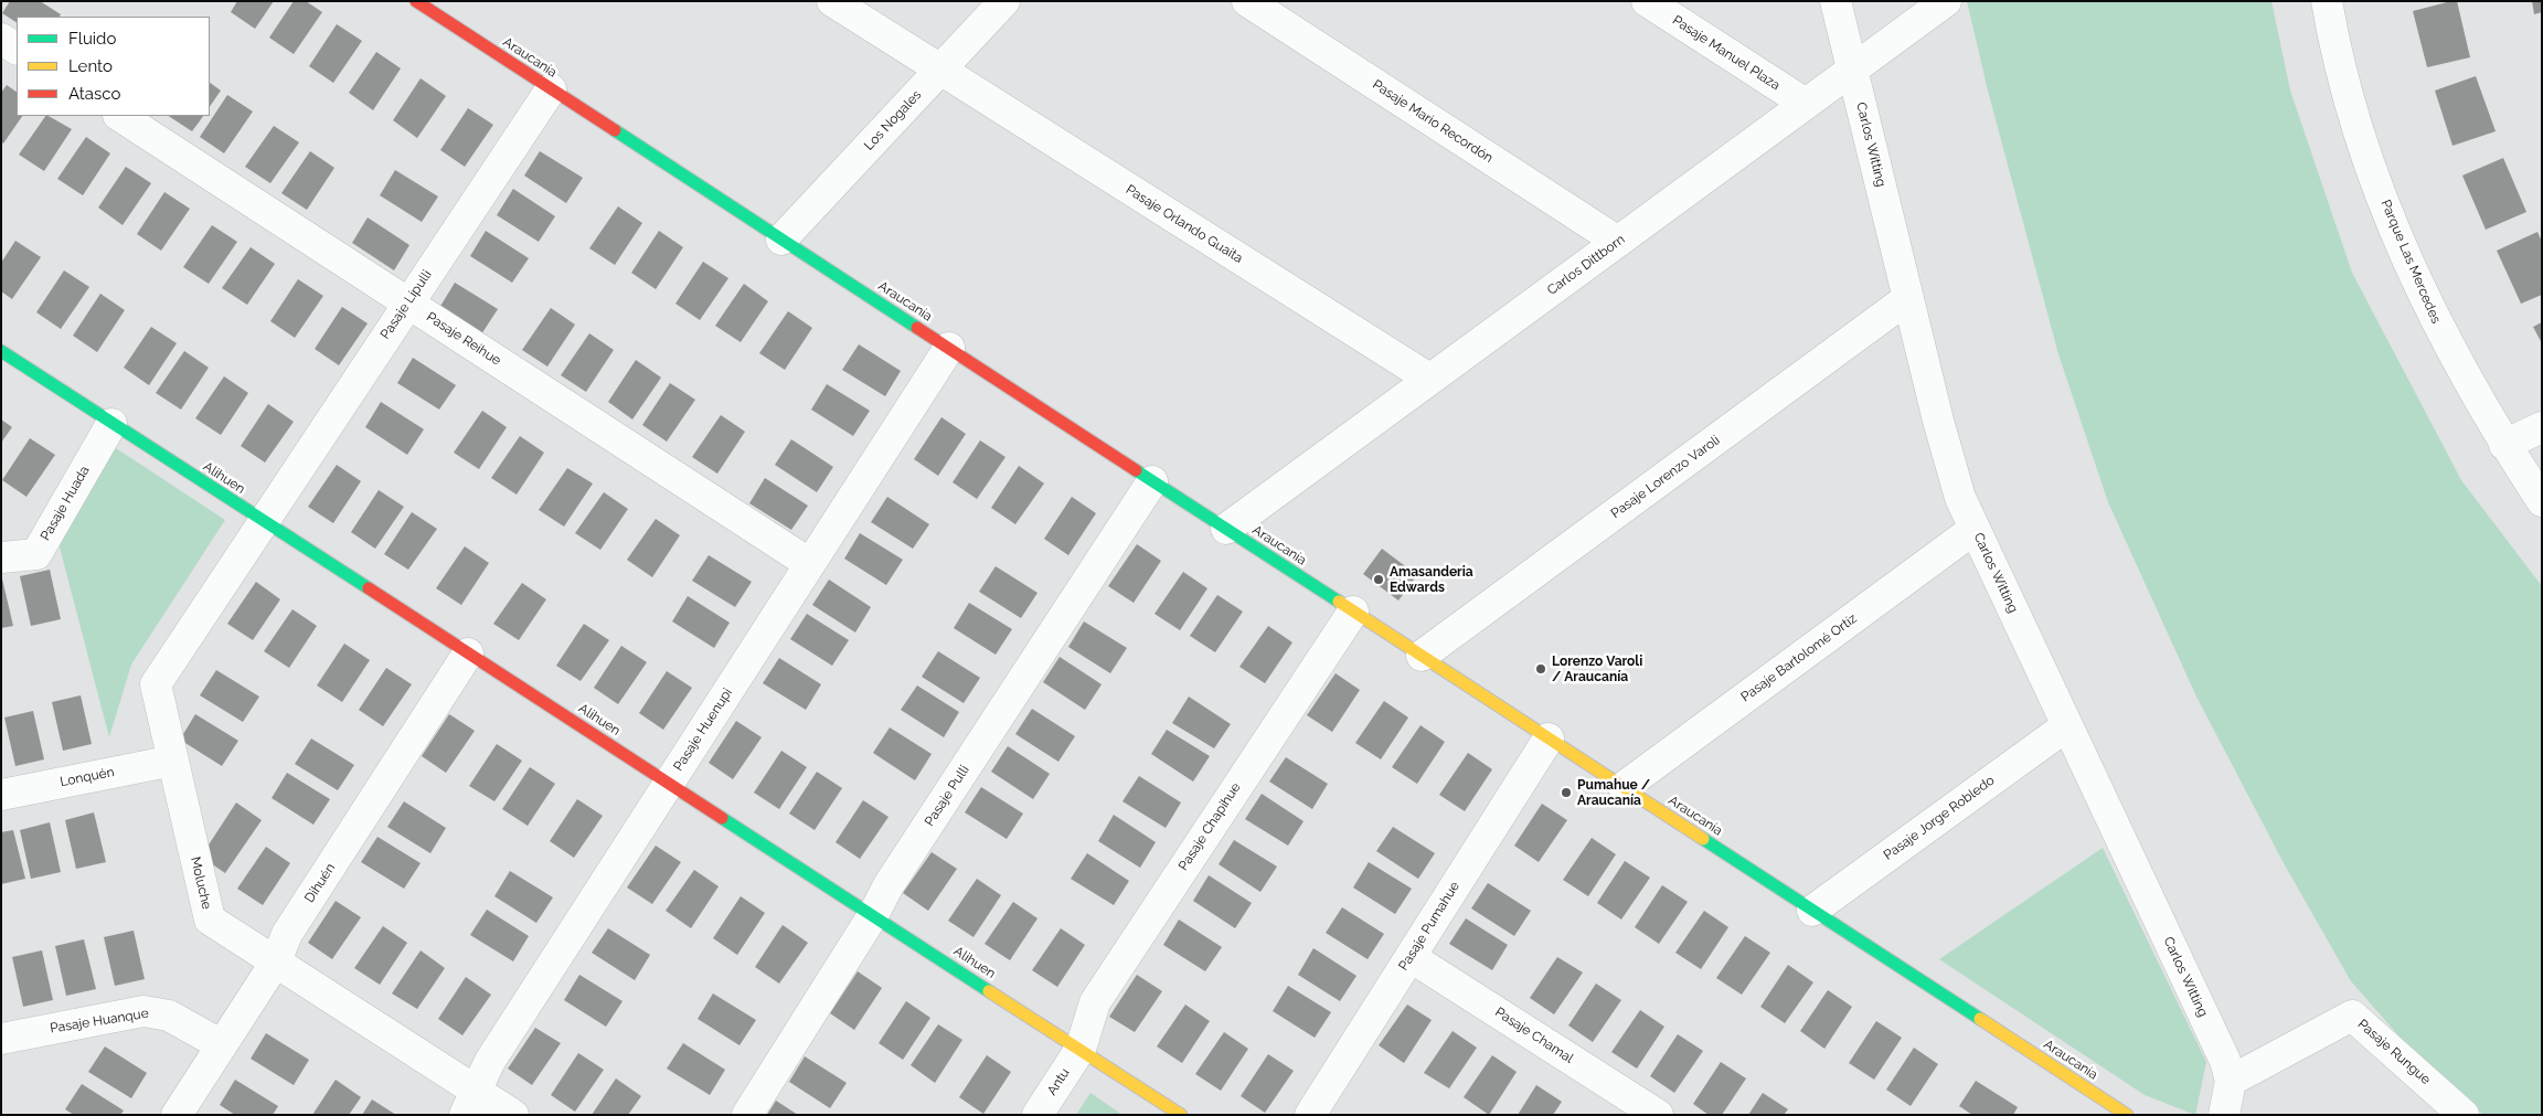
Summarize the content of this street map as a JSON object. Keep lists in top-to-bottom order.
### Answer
{
  "streets": {
    "street": [
      "Pasaje Manuel Plaza",
      "Araucanía",
      "Los Nogales",
      "Pasaje Mario Recordón",
      "Carlos Witting",
      "Pasaje Orlando Guaita",
      "Parque Las Mercedes",
      "Carlos Dittborn",
      "Pasaje Lipulli",
      "Pasaje Reihue",
      "Pasaje Lorenzo Varoli",
      "Alihuen",
      "Pasaje Huada",
      "Pasaje Bartolomé Ortíz",
      "Pasaje Huenupi",
      "Lonquén",
      "Pasaje Pulli",
      "Pasaje Jorge Robledo",
      "Pasaje Chapihue",
      "Moluche",
      "Dihuén",
      "Pasaje Pumahue",
      "Pasaje Huanque",
      "Pasaje Chamal",
      "Pasaje Rungue",
      "Antu"
    ]
  },
  "crossings": [
    ["Pasaje Manuel Plaza", "Carlos Dittborn"],
    ["Araucanía", "Los Nogales"],
    ["Araucanía", "Carlos Dittborn"],
    ["Araucanía", "Pasaje Lipulli"],
    ["Araucanía", "Pasaje Lorenzo Varoli"],
    ["Araucanía", "Pasaje Bartolomé Ortíz"],
    ["Araucanía", "Pasaje Huenupi"],
    ["Araucanía", "Pasaje Pulli"],
    ["Araucanía", "Pasaje Jorge Robledo"],
    ["Araucanía", "Pasaje Chapihue"],
    ["Araucanía", "Pasaje Pumahue"],
    ["Los Nogales", "Pasaje Orlando Guaita"],
    ["Pasaje Mario Recordón", "Carlos Dittborn"],
    ["Carlos Witting", "Carlos Dittborn"],
    ["Carlos Witting", "Pasaje Lorenzo Varoli"],
    ["Carlos Witting", "Pasaje Bartolomé Ortíz"],
    ["Carlos Witting", "Pasaje Jorge Robledo"],
    ["Carlos Witting", "Pasaje Rungue"],
    ["Pasaje Orlando Guaita", "Carlos Dittborn"],
    ["Pasaje Lipulli", "Pasaje Reihue"],
    ["Pasaje Lipulli", "Alihuen"],
    ["Pasaje Lipulli", "Moluche"],
    ["Pasaje Reihue", "Pasaje Huenupi"],
    ["Alihuen", "Pasaje Huada"],
    ["Alihuen", "Pasaje Huenupi"],
    ["Alihuen", "Pasaje Pulli"],
    ["Alihuen", "Pasaje Chapihue"],
    ["Alihuen", "Moluche"],
    ["Alihuen", "Dihuén"],
    ["Alihuen", "Antu"],
    ["Pasaje Huenupi", "Moluche"],
    ["Lonquén", "Moluche"],
    ["Pasaje Chapihue", "Antu"],
    ["Moluche", "Dihuén"],
    ["Dihuén", "Pasaje Huanque"],
    ["Pasaje Pumahue", "Pasaje Chamal"]
  ],
  "places": ["Amasanderia Edwards", "Lorenzo Varoli / Araucanía", "Pumahue / Araucanía"],
  "legend": ["Fluido", "Lento", "Atasco"]
}
